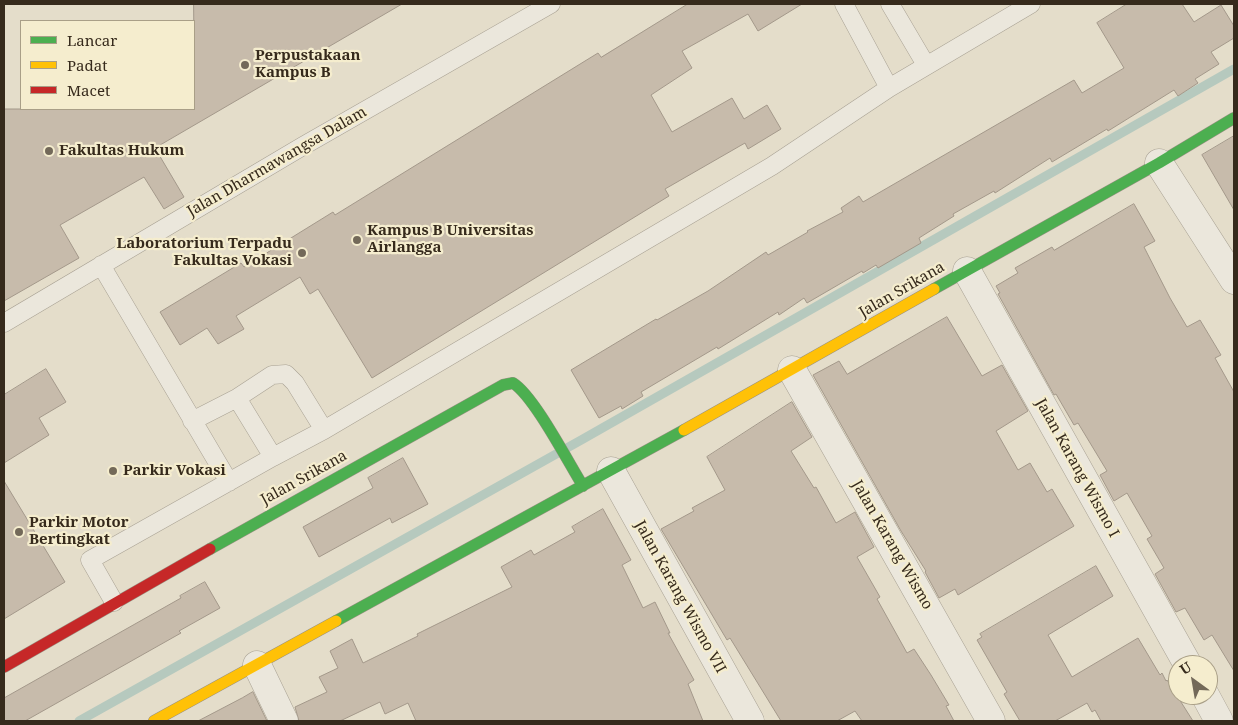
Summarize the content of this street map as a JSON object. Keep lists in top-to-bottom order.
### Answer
{
  "streets": {
    "street": [
      "Jalan Srikana",
      "Jalan Karang Wismo I",
      "Jalan Karang Wismo",
      "Jalan Karang Wismo VII"
    ],
    "lane": ["Jalan Dharmawangsa Dalam"]
  },
  "crossings": [
    ["Jalan Srikana", "Jalan Karang Wismo I"],
    ["Jalan Srikana", "Jalan Karang Wismo"],
    ["Jalan Srikana", "Jalan Karang Wismo VII"]
  ],
  "places": [
    "Perpustakaan Kampus B",
    "Fakultas Hukum",
    "Kampus B Universitas Airlangga",
    "Laboratorium Terpadu Fakultas Vokasi",
    "Parkir Vokasi",
    "Parkir Motor Bertingkat"
  ],
  "legend": ["Lancar", "Padat", "Macet"],
  "north": "top left"
}
